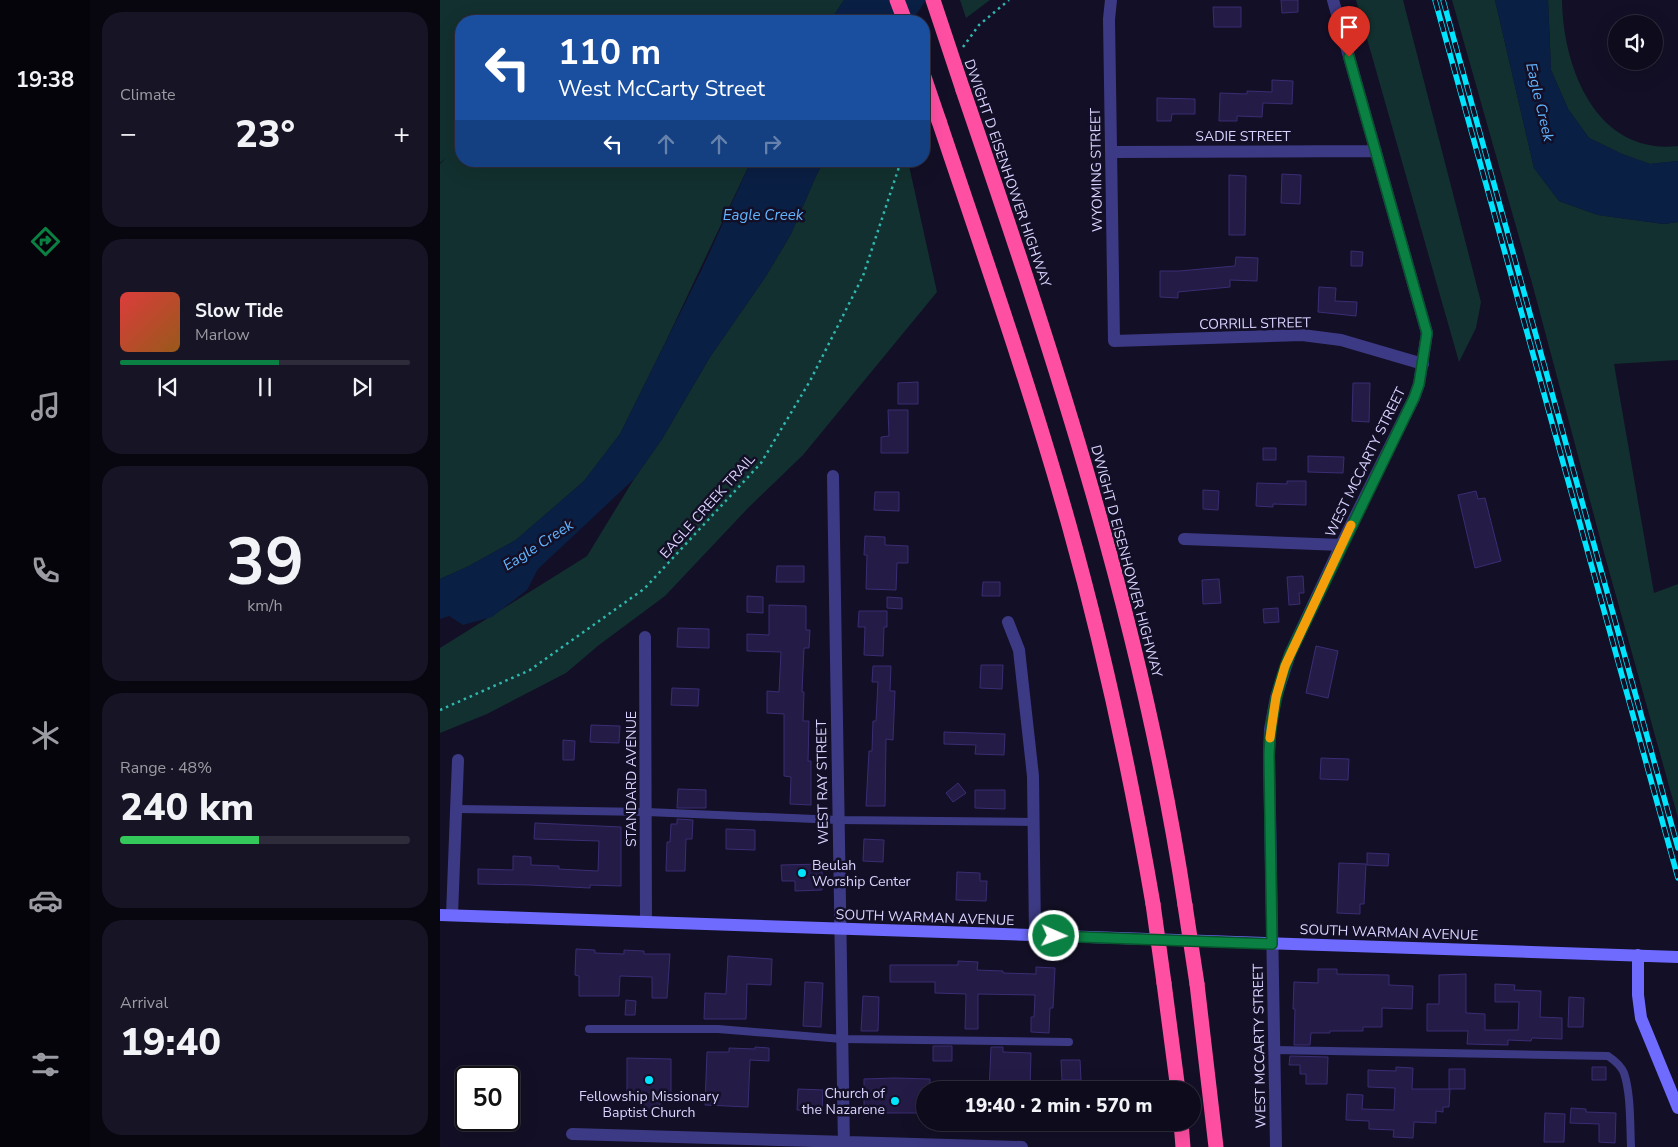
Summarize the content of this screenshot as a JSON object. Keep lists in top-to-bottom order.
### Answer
{
  "streets": {
    "highway": ["DWIGHT D EISENHOWER HIGHWAY"],
    "main road": ["SOUTH WARMAN AVENUE"],
    "street": [
      "SADIE STREET",
      "WYOMING STREET",
      "CORRILL STREET",
      "WEST MCCARTY STREET",
      "STANDARD AVENUE",
      "WEST RAY STREET"
    ],
    "path": ["EAGLE CREEK TRAIL"]
  },
  "crossings": [
    ["SADIE STREET", "WYOMING STREET"],
    ["SADIE STREET", "WEST MCCARTY STREET"],
    ["WYOMING STREET", "CORRILL STREET"],
    ["CORRILL STREET", "WEST MCCARTY STREET"],
    ["WEST MCCARTY STREET", "SOUTH WARMAN AVENUE"],
    ["STANDARD AVENUE", "SOUTH WARMAN AVENUE"],
    ["WEST RAY STREET", "SOUTH WARMAN AVENUE"]
  ],
  "water": ["Eagle Creek"],
  "places": ["Beulah Worship Center", "Fellowship Missionary Baptist Church", "Church of the Nazarene"],
  "page": {
    "tabs": "19:38",
    "tile": [
      "Climate",
      ["39", "km/h"],
      ["Range · 48%", "240 km"],
      ["Arrival", "19:40"]
    ],
    "turn": ["110 m", "West McCarty Street"],
    "heat": ["−", "23°", "+"],
    "song": ["Slow Tide", "Marlow"],
    "limit": "50",
    "trip": "19:40 · 2 min · 570 m"
  }
}
